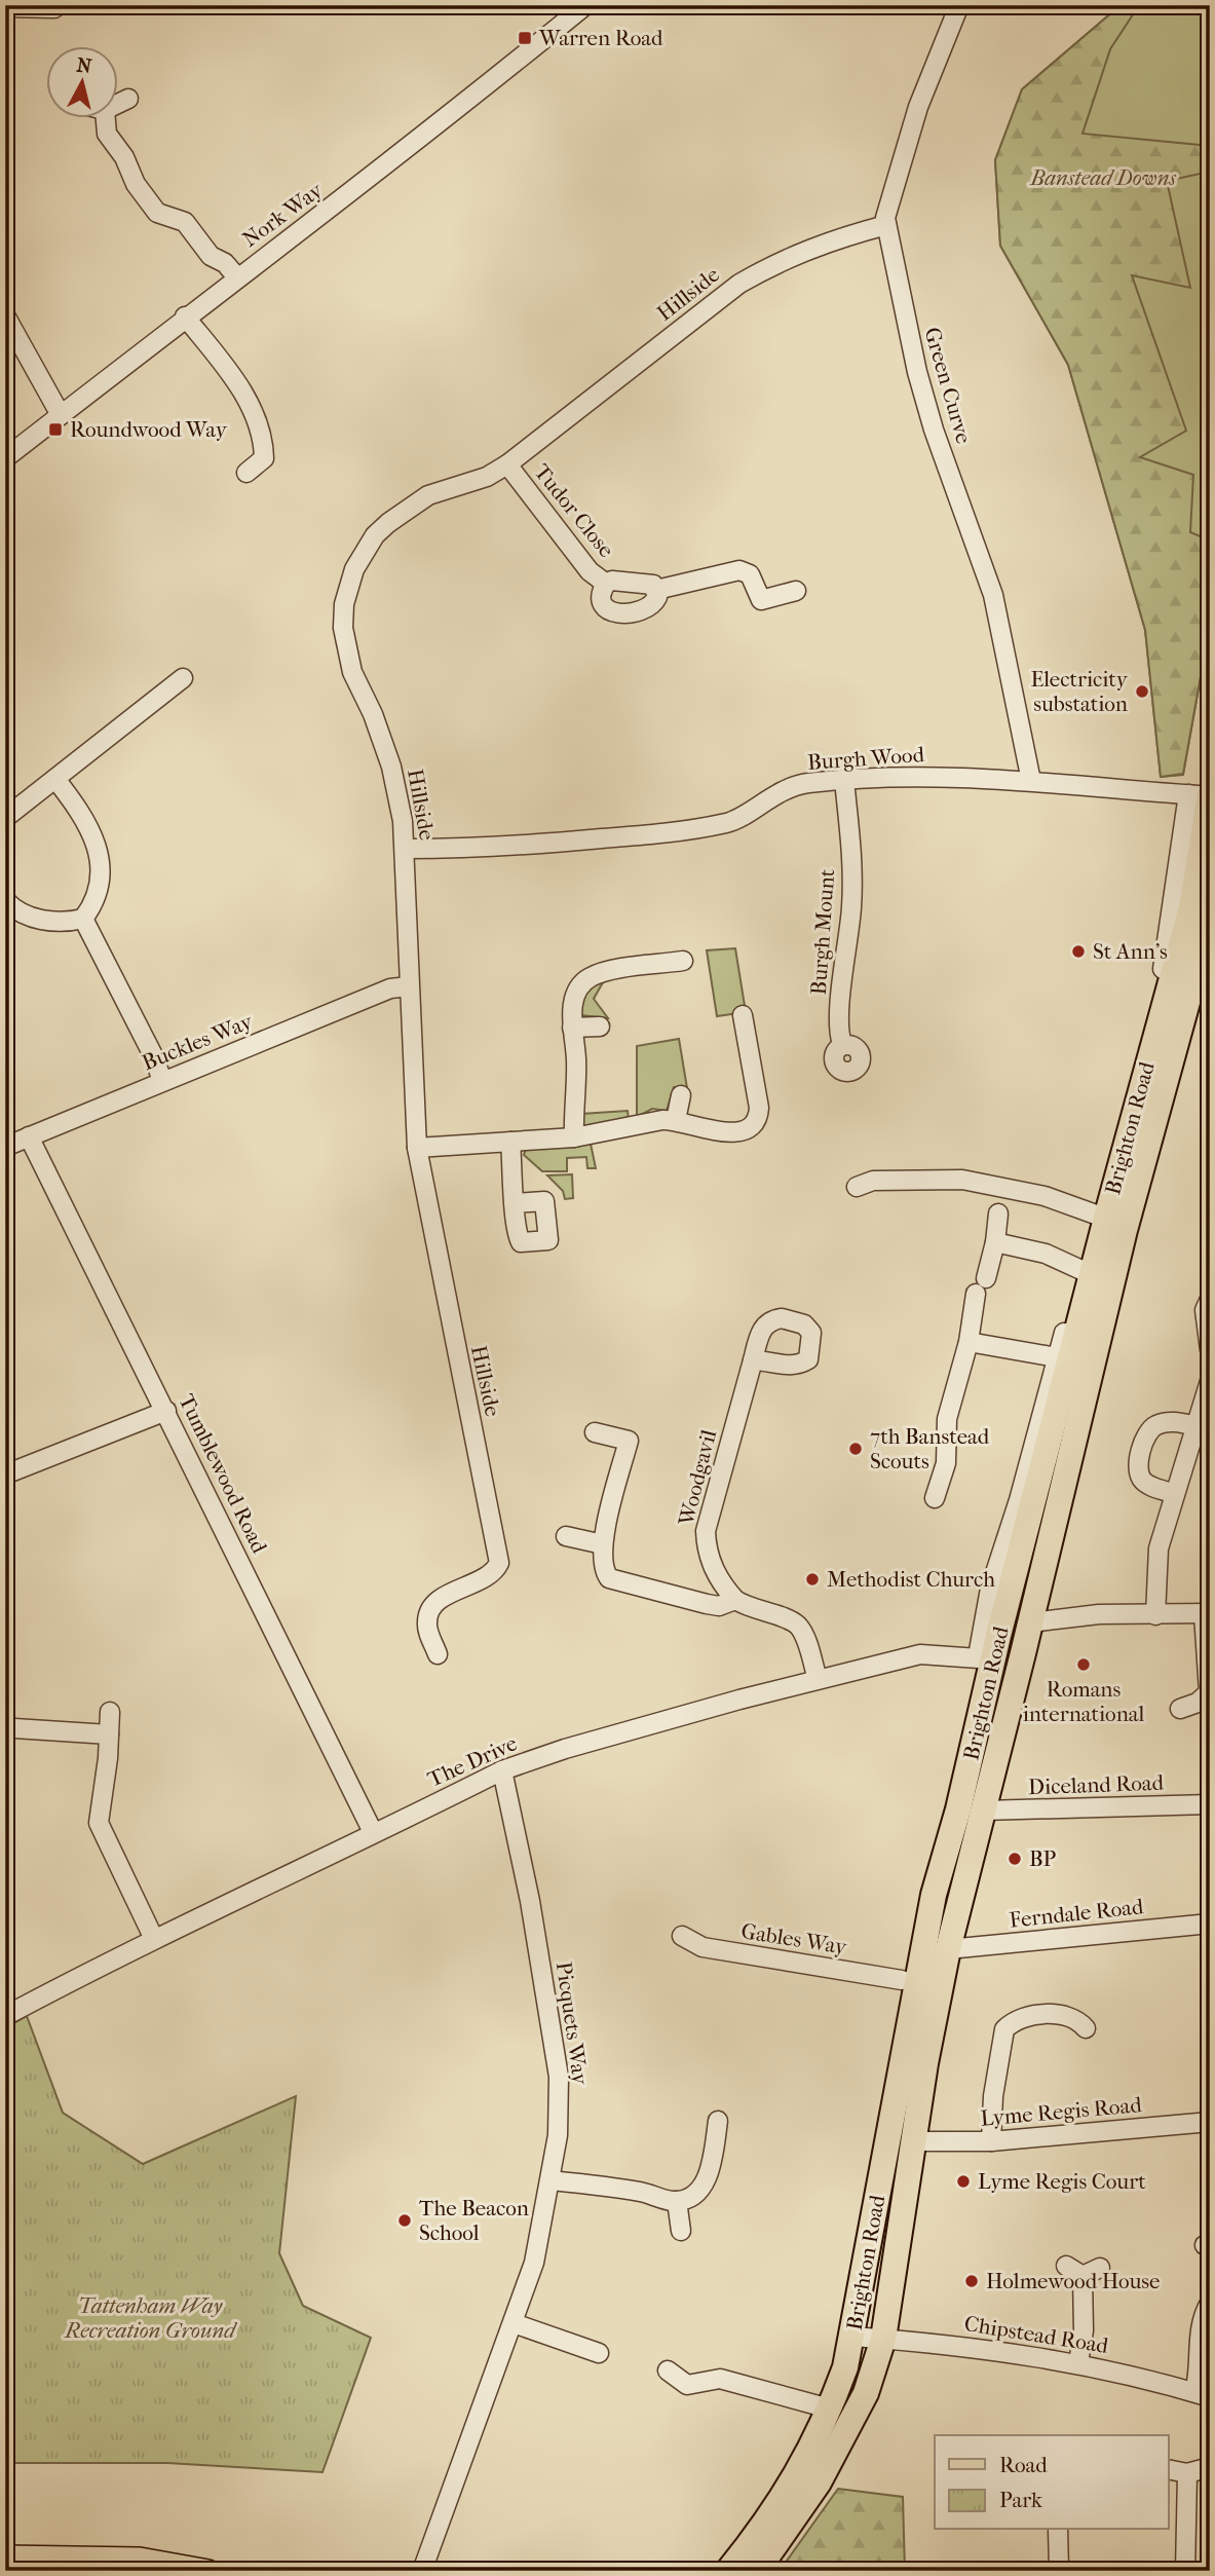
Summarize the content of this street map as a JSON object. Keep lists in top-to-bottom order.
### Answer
{
  "streets": {
    "highway": ["Brighton Road"],
    "street": [
      "Nork Way",
      "Hillside",
      "Green Curve",
      "Tudor Close",
      "Burgh Wood",
      "Burgh Mount",
      "Buckles Way",
      "Tumblewood Road",
      "Woodgavil",
      "The Drive",
      "Diceland Road",
      "Ferndale Road",
      "Gables Way",
      "Picquets Way",
      "Lyme Regis Road",
      "Chipstead Road"
    ]
  },
  "crossings": [
    ["Hillside", "Green Curve"],
    ["Hillside", "Tudor Close"],
    ["Hillside", "Burgh Wood"],
    ["Hillside", "Buckles Way"],
    ["Green Curve", "Burgh Wood"],
    ["Burgh Wood", "Burgh Mount"],
    ["Burgh Wood", "Brighton Road"],
    ["Buckles Way", "Tumblewood Road"],
    ["Brighton Road", "The Drive"],
    ["Brighton Road", "Diceland Road"],
    ["Brighton Road", "Ferndale Road"],
    ["Brighton Road", "Lyme Regis Road"],
    ["Brighton Road", "Chipstead Road"],
    ["Tumblewood Road", "The Drive"],
    ["The Drive", "Picquets Way"]
  ],
  "parks": ["Banstead Downs", "Tattenham Way Recreation Ground"],
  "places": {
    "transit": ["Warren Road", "Roundwood Way"],
    "other": [
      "Electricity substation",
      "St Ann's",
      "7th Banstead Scouts",
      "Methodist Church",
      "Romans international",
      "BP",
      "Lyme Regis Court",
      "The Beacon School",
      "Holmewood House"
    ]
  },
  "legend": ["Road", "Park"],
  "north": "top"
}
